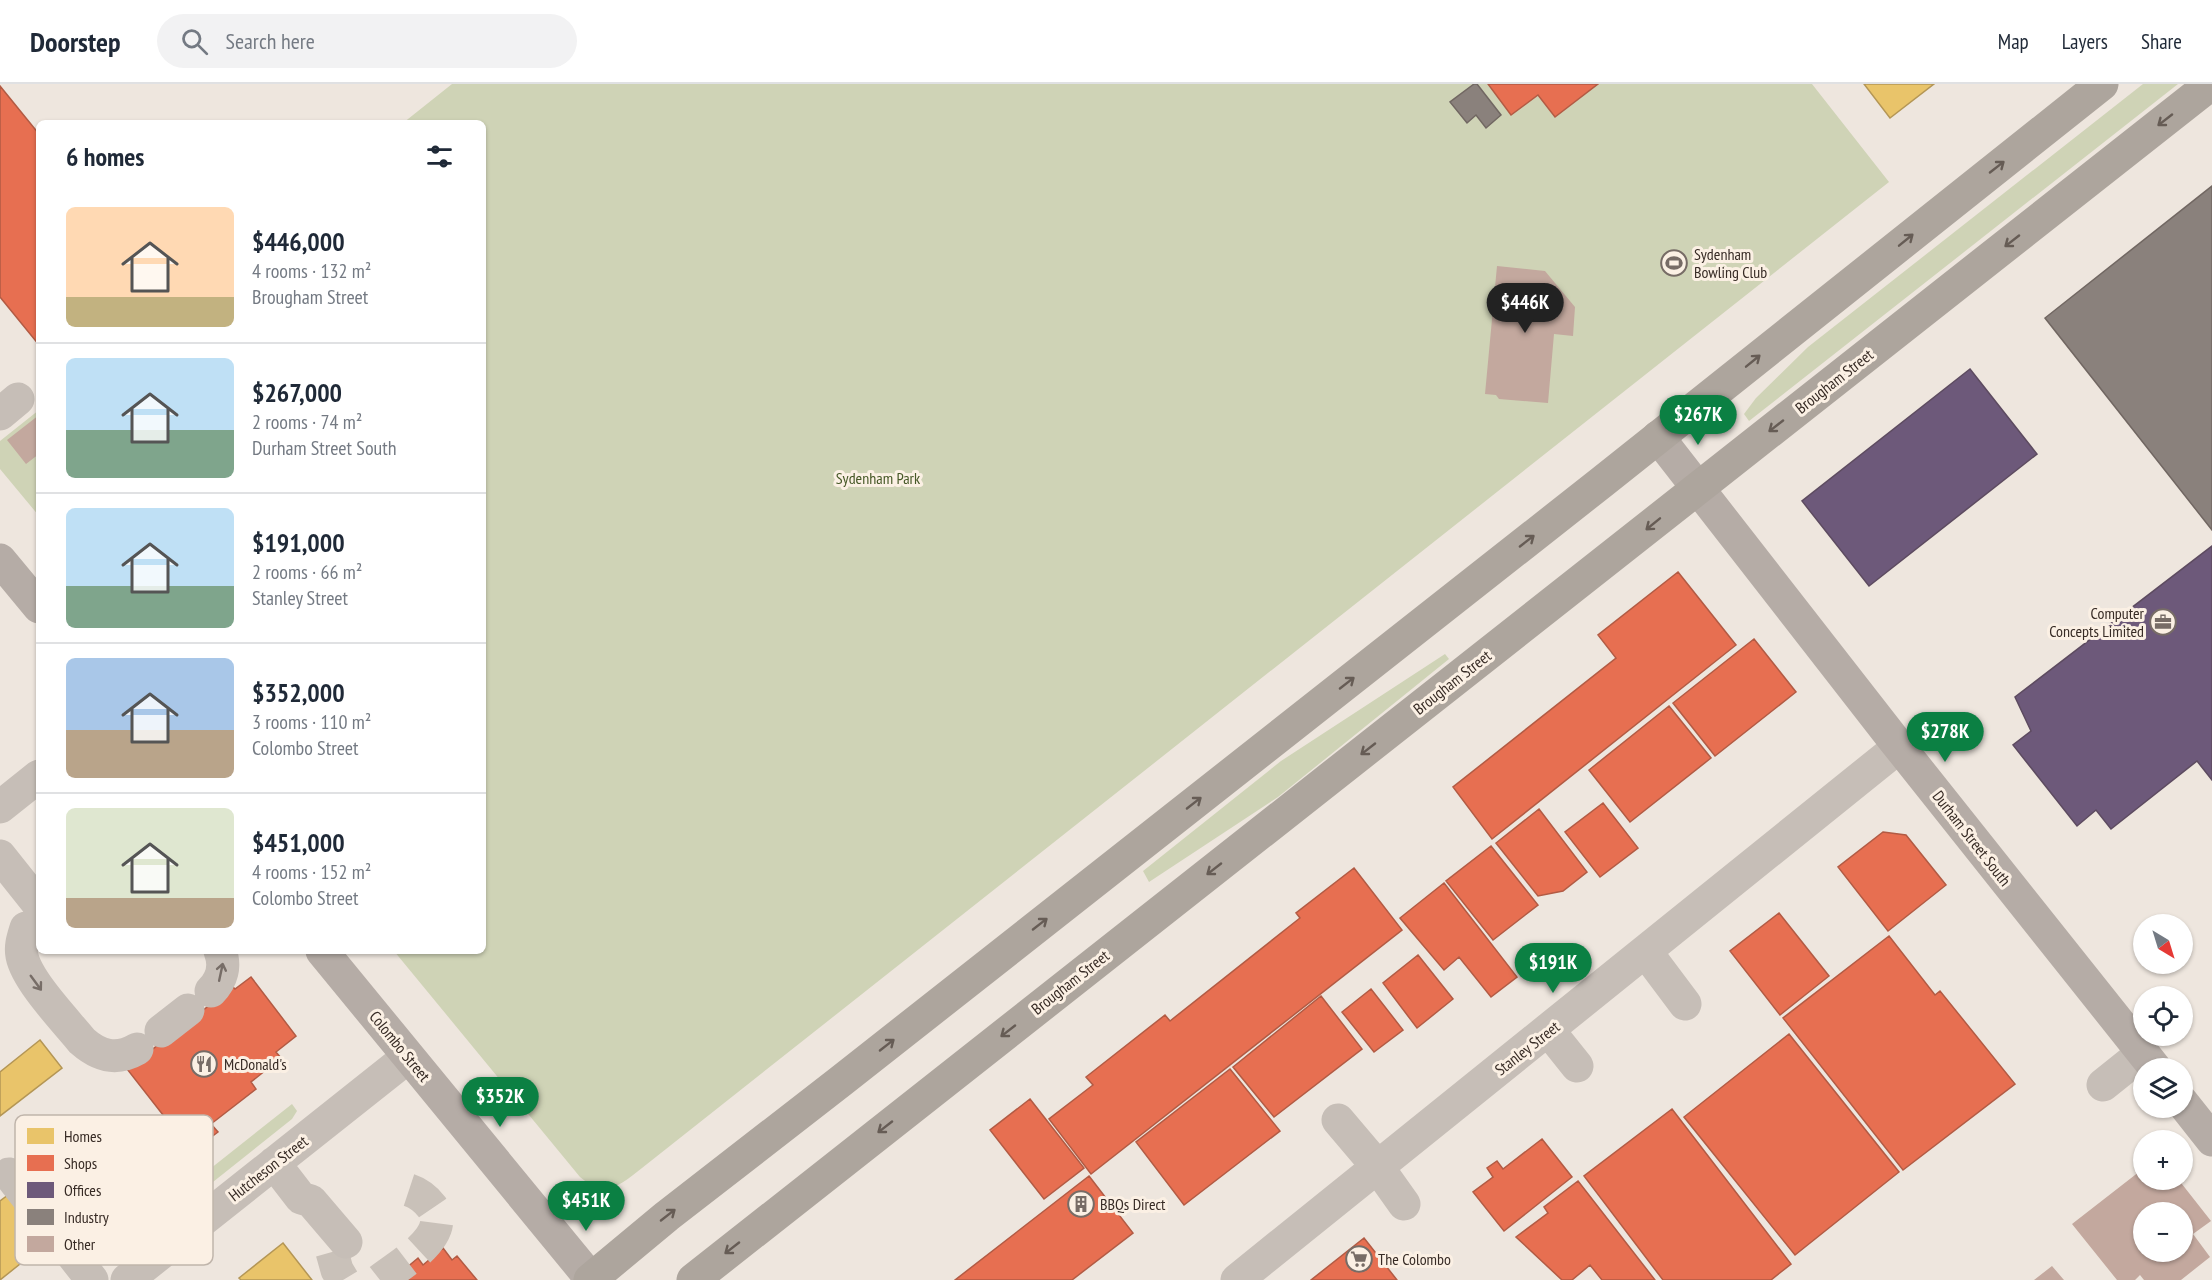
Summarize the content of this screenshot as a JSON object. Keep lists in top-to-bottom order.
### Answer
{
  "streets": {
    "highway": ["Brougham Street"],
    "main road": ["Durham Street South", "Colombo Street"],
    "street": ["Stanley Street", "Hutcheson Street"]
  },
  "crossings": [
    ["Brougham Street", "Durham Street South"],
    ["Durham Street South", "Stanley Street"],
    ["Colombo Street", "Hutcheson Street"]
  ],
  "parks": ["Sydenham Park"],
  "places": {
    "sports": ["Sydenham Bowling Club"],
    "office": ["Computer Concepts Limited"],
    "restaurant": ["McDonald's"],
    "building": ["BBQs Direct"],
    "supermarket": ["The Colombo"]
  },
  "legend": [
    "Homes",
    "Shops",
    "Offices",
    "Industry",
    "Other"
  ],
  "north": "bottom right",
  "page": {
    "header": "Doorstep",
    "search": "Search here",
    "nav": ["Map", "Layers", "Share"],
    "heading": "6 homes",
    "list": [
      {
        "name": "$446,000",
        "note": "4 rooms · 132 m² · Brougham Street"
      },
      {
        "name": "$267,000",
        "note": "2 rooms · 74 m² · Durham Street South"
      },
      {
        "name": "$191,000",
        "note": "2 rooms · 66 m² · Stanley Street"
      },
      {
        "name": "$352,000",
        "note": "3 rooms · 110 m² · Colombo Street"
      },
      {
        "name": "$451,000",
        "note": "4 rooms · 152 m² · Colombo Street"
      }
    ],
    "price": [
      "$446K",
      "$267K",
      "$278K",
      "$191K",
      "$352K",
      "$451K"
    ],
    "map_buttons": ["+", "−"]
  }
}
